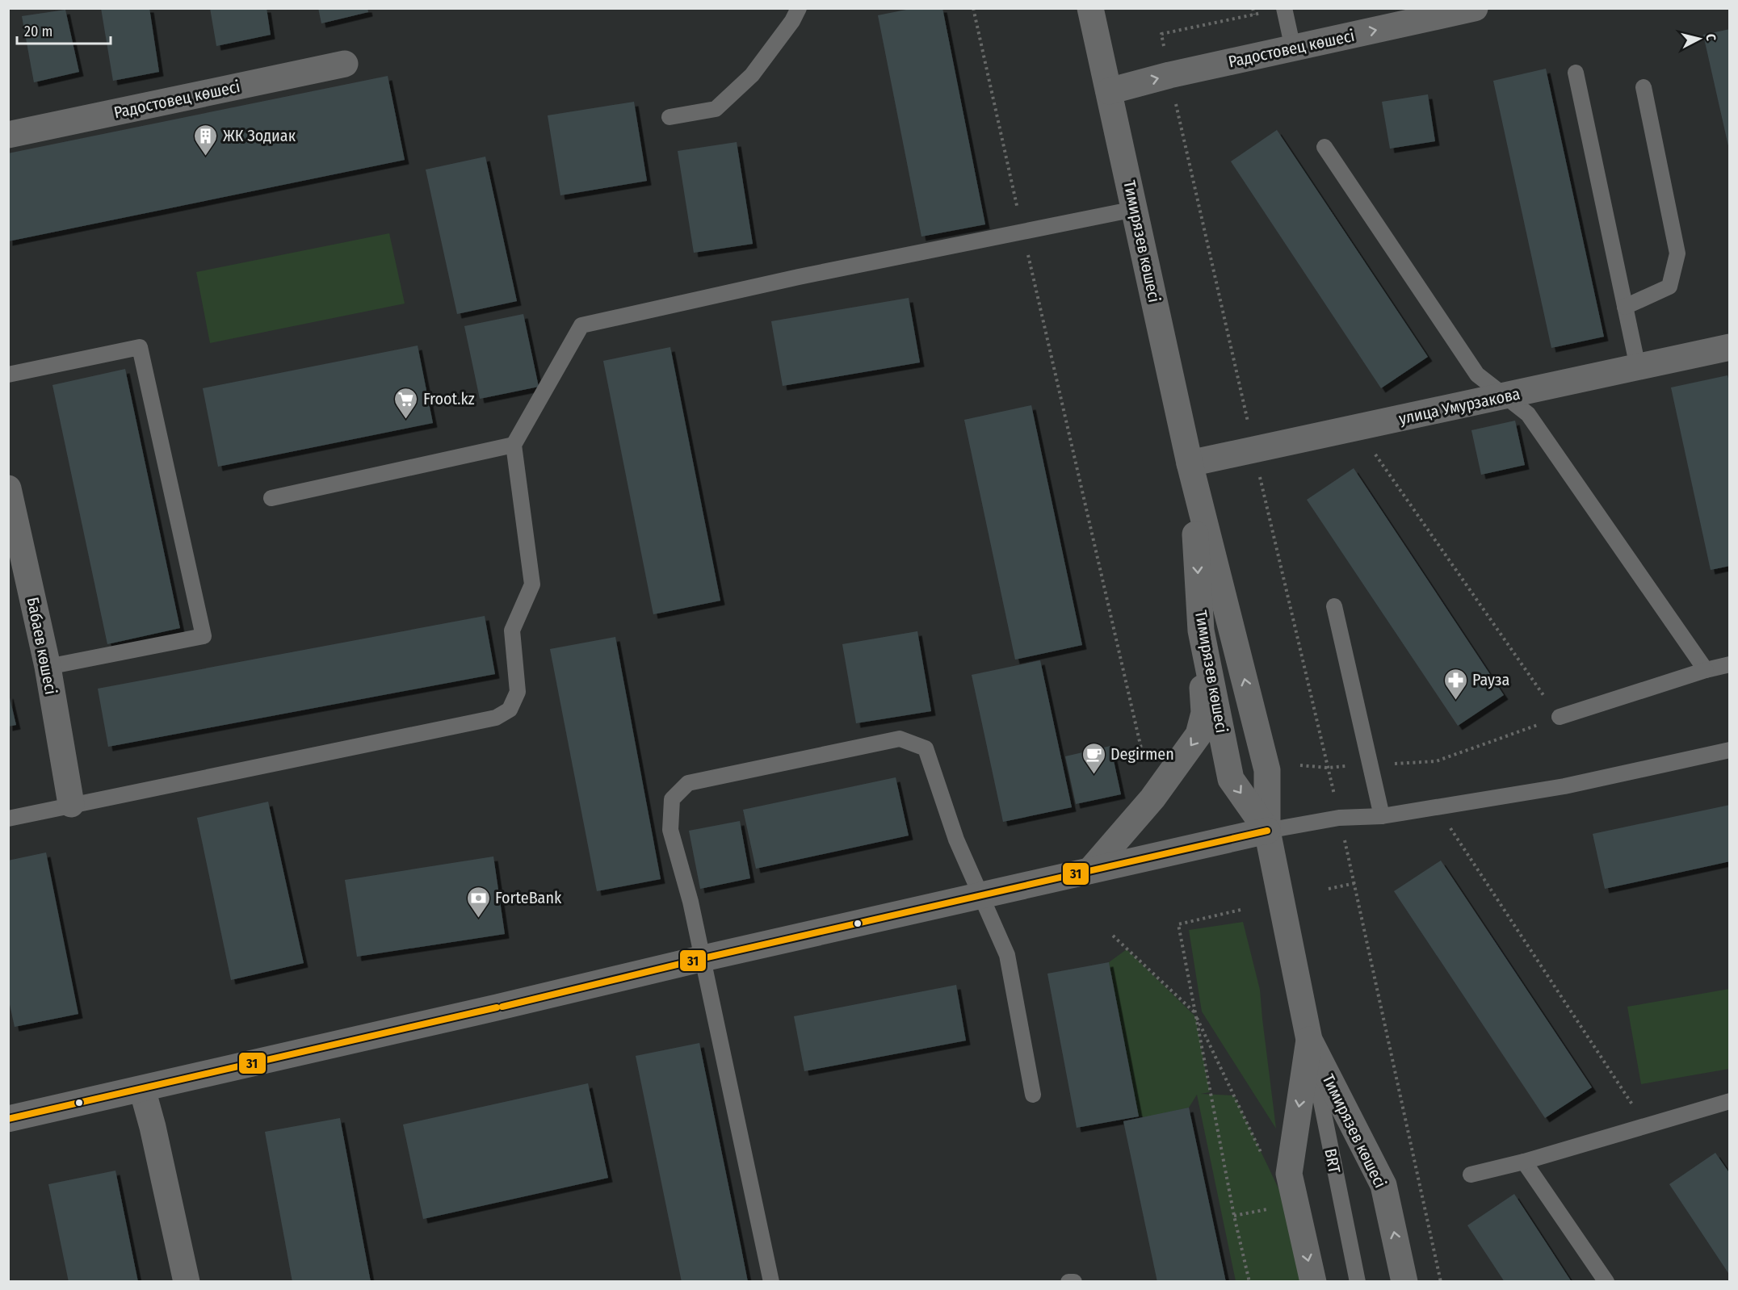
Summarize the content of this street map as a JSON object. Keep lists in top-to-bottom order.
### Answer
{
  "streets": {
    "street": [
      "Радостовец көшесі",
      "Тимирязев көшесі",
      "улица Умурзакова",
      "Бабаев көшесі"
    ],
    "lane": ["BRT"]
  },
  "crossings": [
    ["Радостовец көшесі", "Тимирязев көшесі"],
    ["Тимирязев көшесі", "улица Умурзакова"],
    ["Тимирязев көшесі", "BRT"]
  ],
  "places": {
    "building": ["ЖК Зодиак"],
    "supermarket": ["Froot.kz"],
    "pharmacy": ["Рауза"],
    "cafe": ["Degirmen"],
    "bank": ["ForteBank"]
  },
  "lines": ["transit line 31"],
  "scale_bar": "20 m",
  "north": "right"
}
